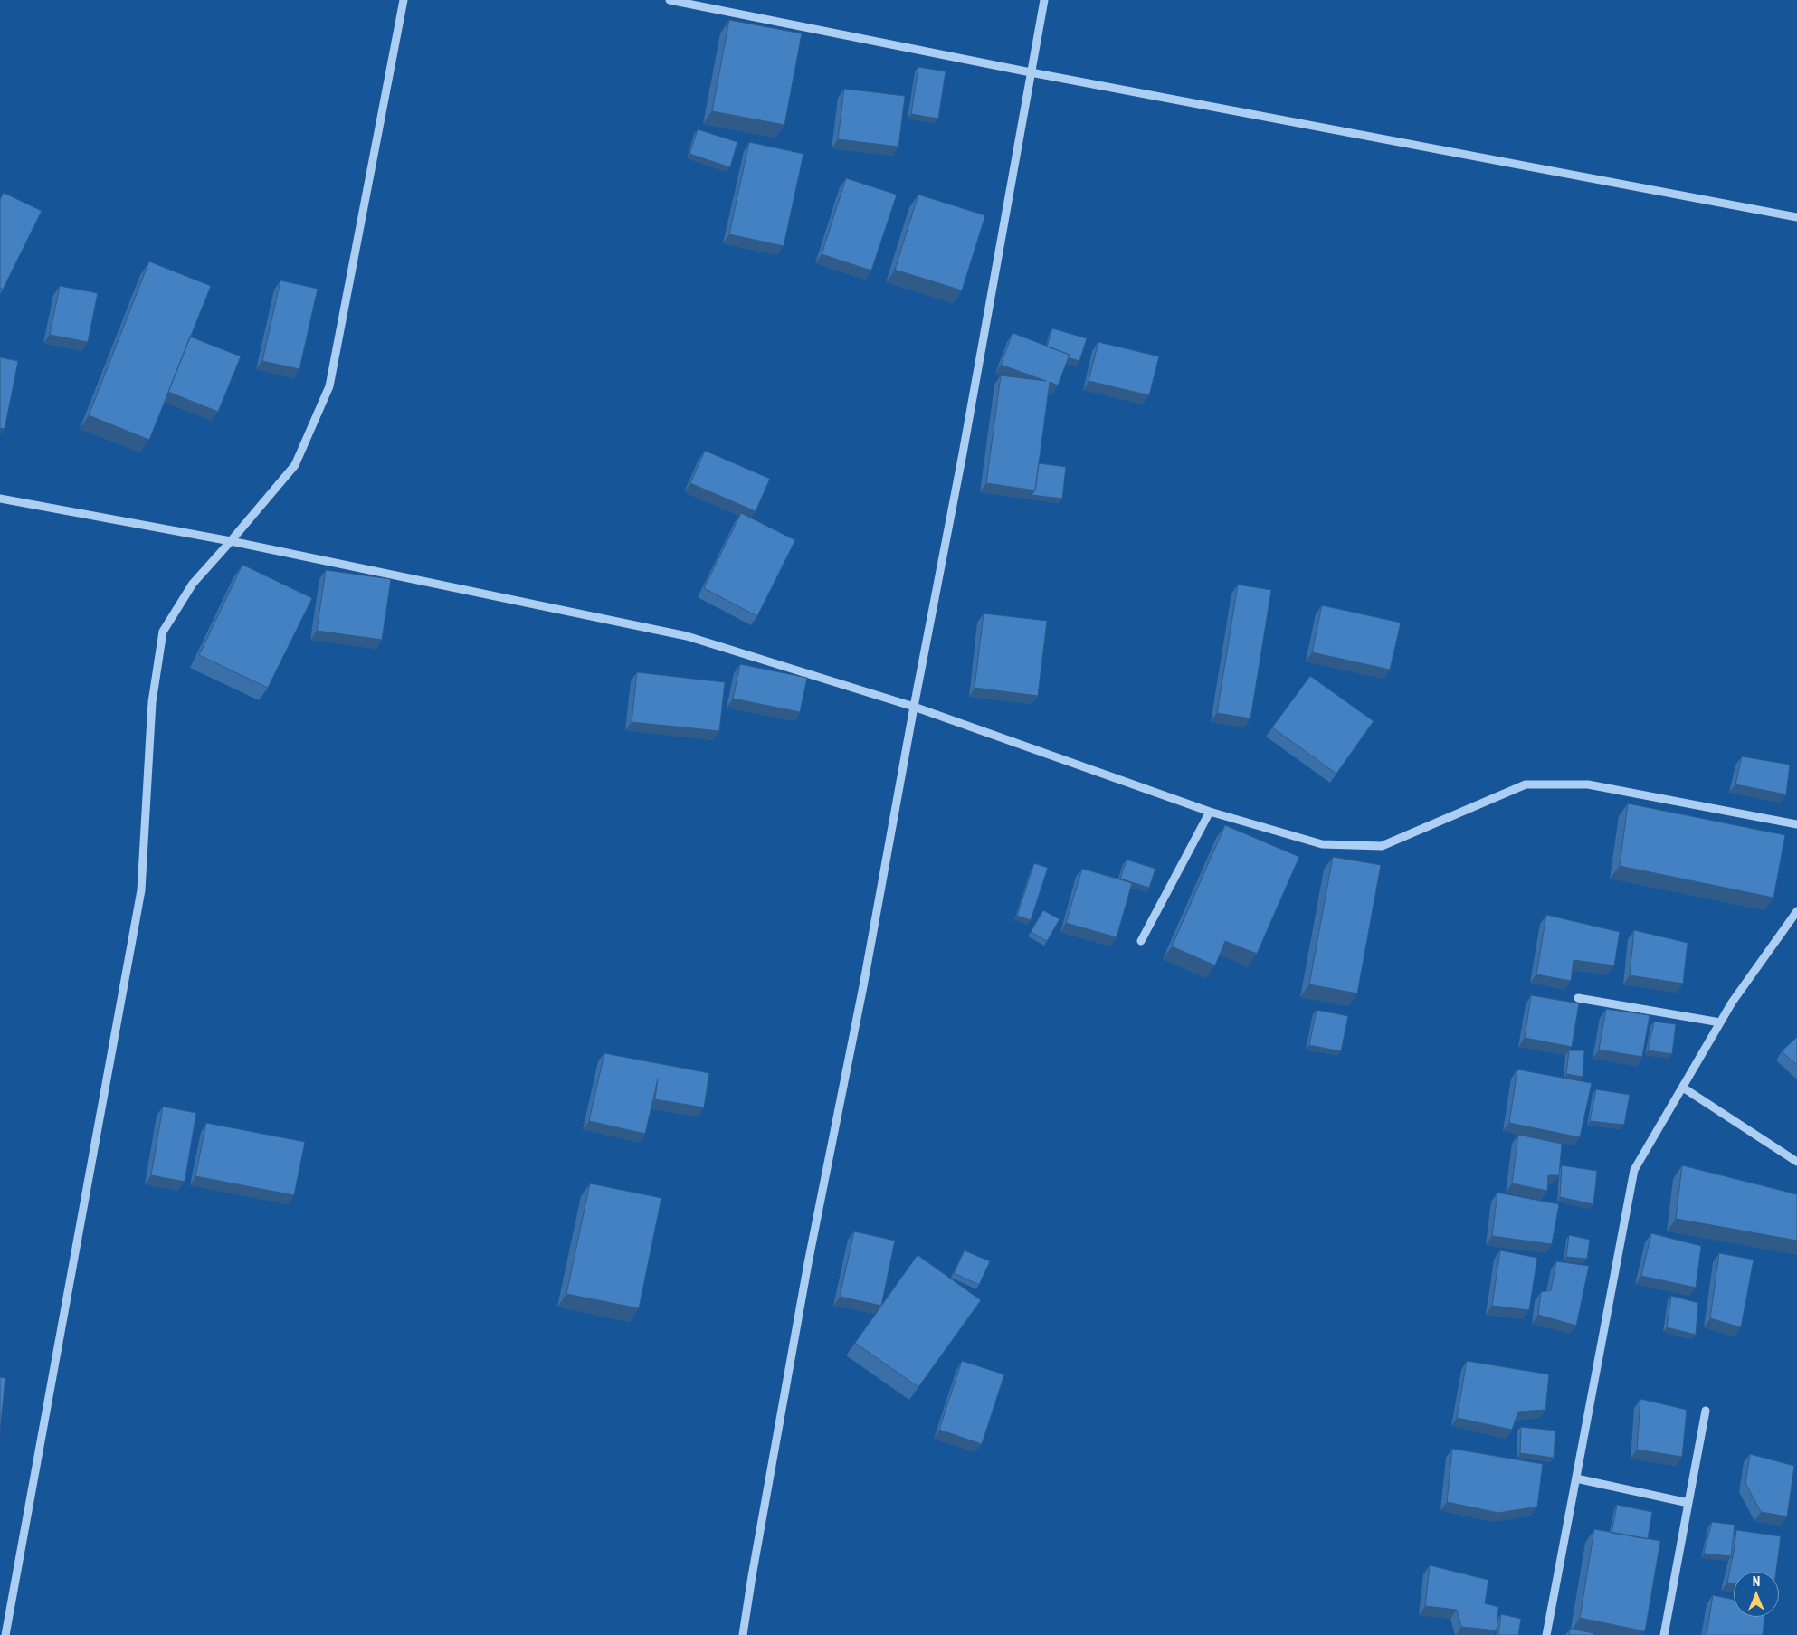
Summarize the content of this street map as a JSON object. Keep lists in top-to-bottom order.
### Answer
{
  "north": "top"
}
